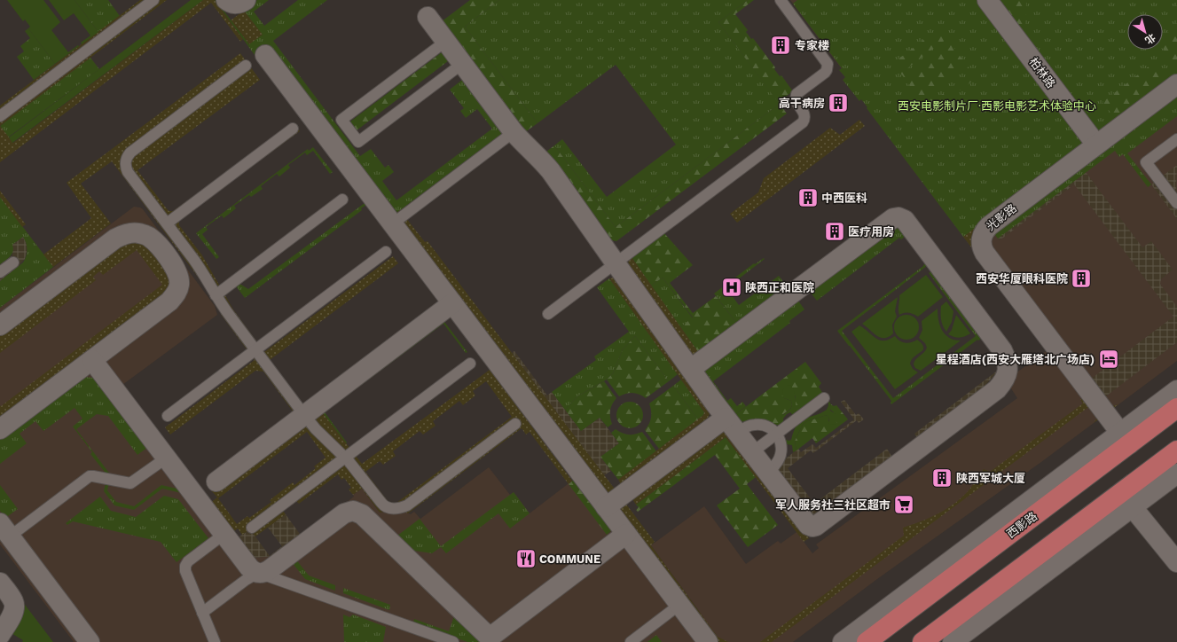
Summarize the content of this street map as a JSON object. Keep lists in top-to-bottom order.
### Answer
{
  "streets": {
    "main road": ["西影路"],
    "street": ["柏林路", "光影路"]
  },
  "crossings": [
    ["柏林路", "光影路"],
    ["光影路", "西影路"]
  ],
  "parks": ["西安电影制片厂·西影电影艺术体验中心"],
  "places": {
    "building": [
      "专家楼",
      "高干病房",
      "中西医科",
      "医疗用房",
      "西安华厦眼科医院",
      "陕西军城大厦"
    ],
    "hospital": ["陕西正和医院"],
    "hotel": ["星程酒店(西安大雁塔北广场店)"],
    "supermarket": ["军人服务社三社区超市"],
    "restaurant": ["COMMUNE"]
  },
  "north": "bottom right"
}
